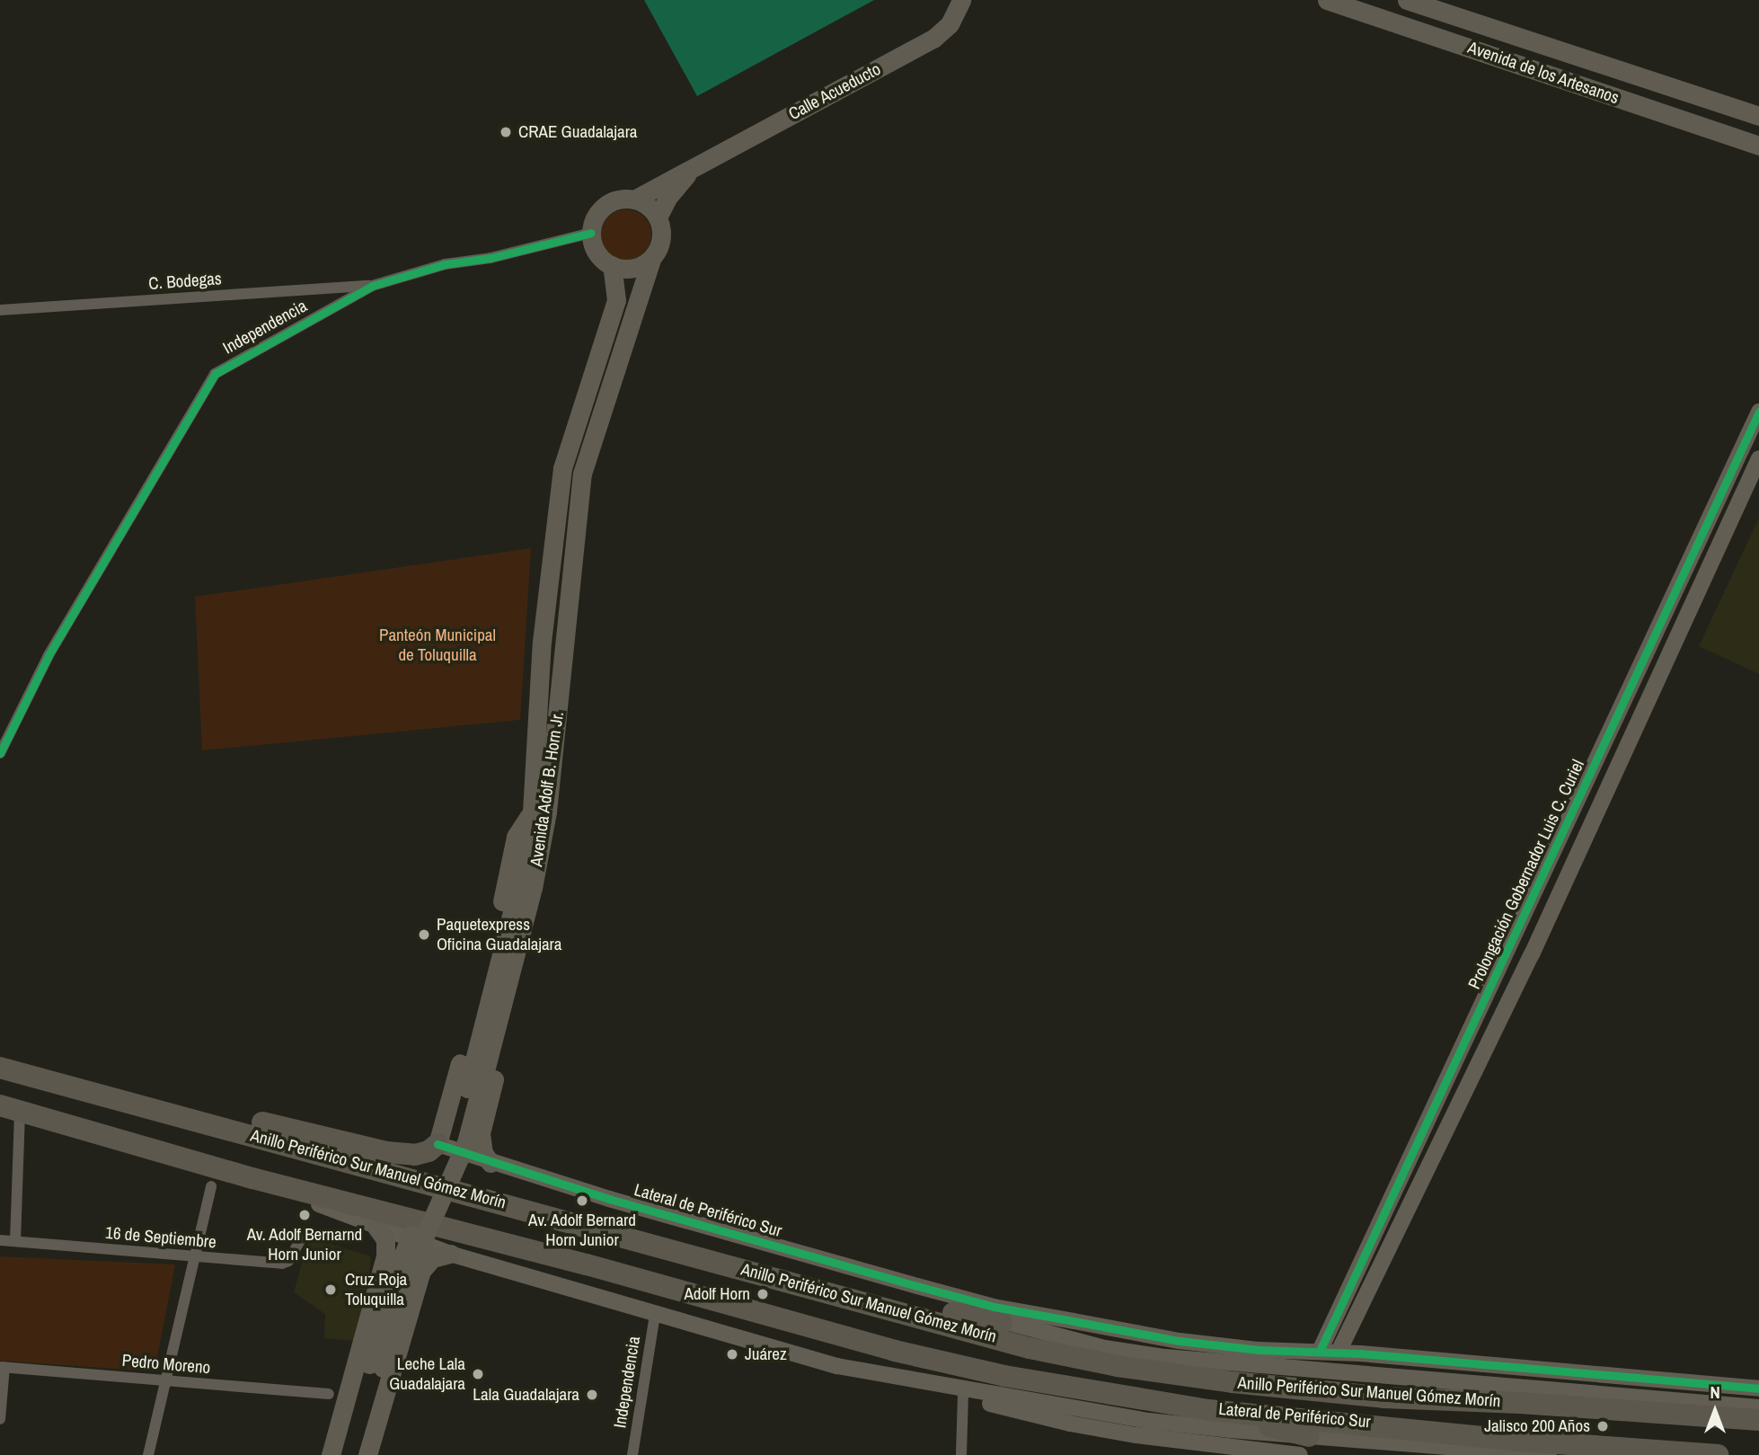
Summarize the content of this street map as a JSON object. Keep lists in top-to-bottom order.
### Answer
{
  "streets": {
    "highway": ["Anillo Periférico Sur Manuel Gómez Morín"],
    "main road": ["Avenida de los Artesanos", "Calle Acueducto", "Avenida Adolf B. Horn Jr."],
    "street": [
      "C. Bodegas",
      "Independencia",
      "Prolongación Gobernador Luis C. Curiel",
      "Lateral de Periférico Sur",
      "16 de Septiembre",
      "Pedro Moreno"
    ]
  },
  "crossings": [
    ["Calle Acueducto", "Independencia"],
    ["Calle Acueducto", "Avenida Adolf B. Horn Jr."],
    ["C. Bodegas", "Independencia"],
    ["Independencia", "Avenida Adolf B. Horn Jr."]
  ],
  "parks": ["Panteón Municipal de Toluquilla"],
  "places": [
    "CRAE Guadalajara",
    "Paquetexpress Oficina Guadalajara",
    "Av. Adolf Bernard Horn Junior",
    "Av. Adolf Bernarnd Horn Junior",
    "Cruz Roja Toluquilla",
    "Adolf Horn",
    "Juárez",
    "Leche Lala Guadalajara",
    "Lala Guadalajara",
    "Jalisco 200 Años"
  ],
  "north": "top"
}
